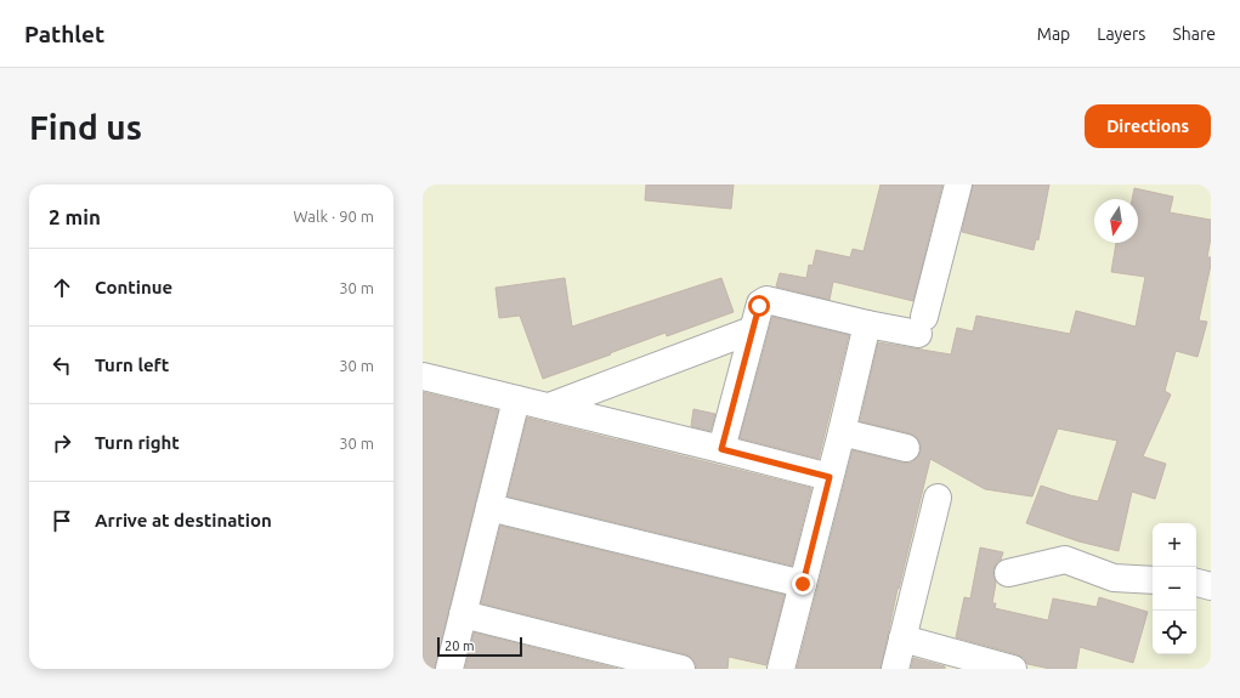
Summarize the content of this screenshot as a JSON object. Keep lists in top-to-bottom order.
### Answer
{
  "scale_bar": "20 m",
  "north": "bottom",
  "page": {
    "header": "Pathlet",
    "nav": ["Map", "Layers", "Share"],
    "buttons": "Directions",
    "title": "Find us",
    "heading": ["2 min", "Walk · 90 m"],
    "list": [
      ["Continue", "30 m"],
      ["Turn left", "30 m"],
      ["Turn right", "30 m"],
      "Arrive at destination"
    ],
    "map_buttons": ["+", "−"],
    "scale": "20 m"
  }
}
